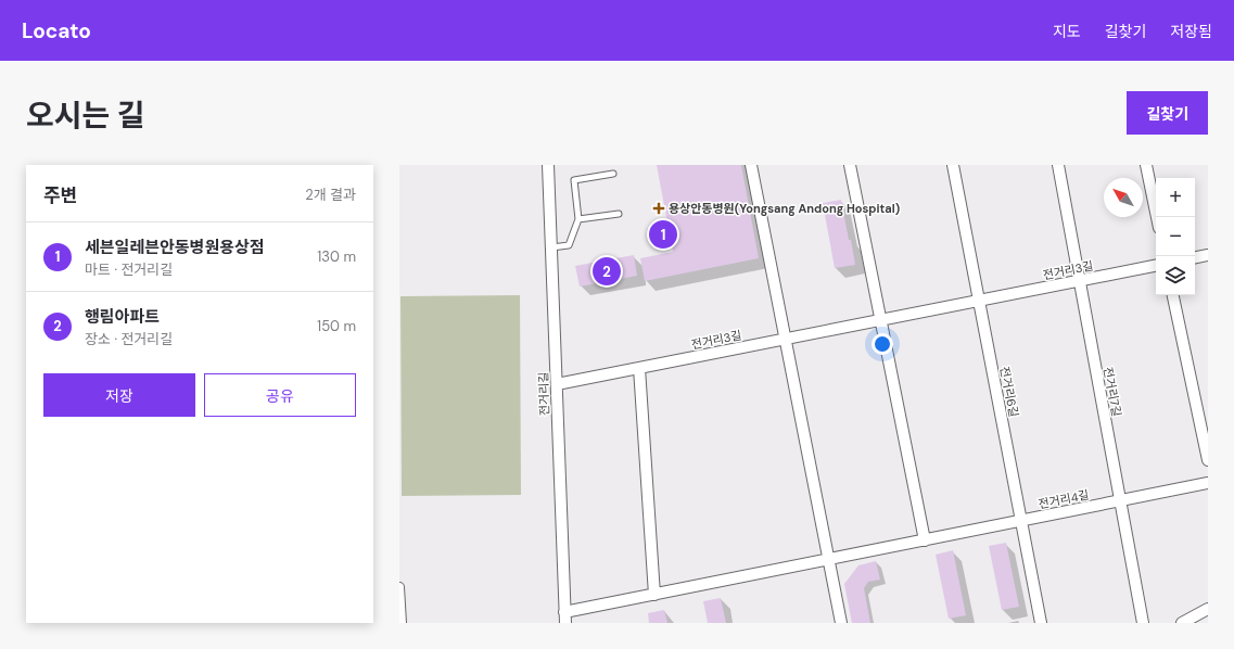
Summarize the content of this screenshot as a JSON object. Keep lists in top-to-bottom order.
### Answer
{
  "streets": {
    "street": [
      "전거리3길",
      "전거리6길",
      "전거리7길",
      "전거리길",
      "전거리4길"
    ]
  },
  "crossings": [
    ["전거리3길", "전거리6길"],
    ["전거리3길", "전거리7길"],
    ["전거리3길", "전거리길"],
    ["전거리6길", "전거리4길"],
    ["전거리7길", "전거리4길"],
    ["전거리길", "전거리4길"]
  ],
  "places": {
    "health": ["용상안동병원(Yongsang Andong Hospital)"]
  },
  "north": "top left",
  "page": {
    "header": "Locato",
    "nav": ["지도", "길찾기", "저장됨"],
    "title": "오시는 길",
    "buttons": [
      "길찾기",
      ["저장", "공유"]
    ],
    "heading": ["주변", "2개 결과"],
    "map_buttons": ["+", "−"],
    "pins": ["1", "2"],
    "list": [
      {
        "mark": "1",
        "name": "세븐일레븐안동병원용상점",
        "note": "마트 · 전거리길",
        "value": "130 m"
      },
      {
        "mark": "2",
        "name": "행림아파트",
        "note": "장소 · 전거리길",
        "value": "150 m"
      }
    ]
  }
}
